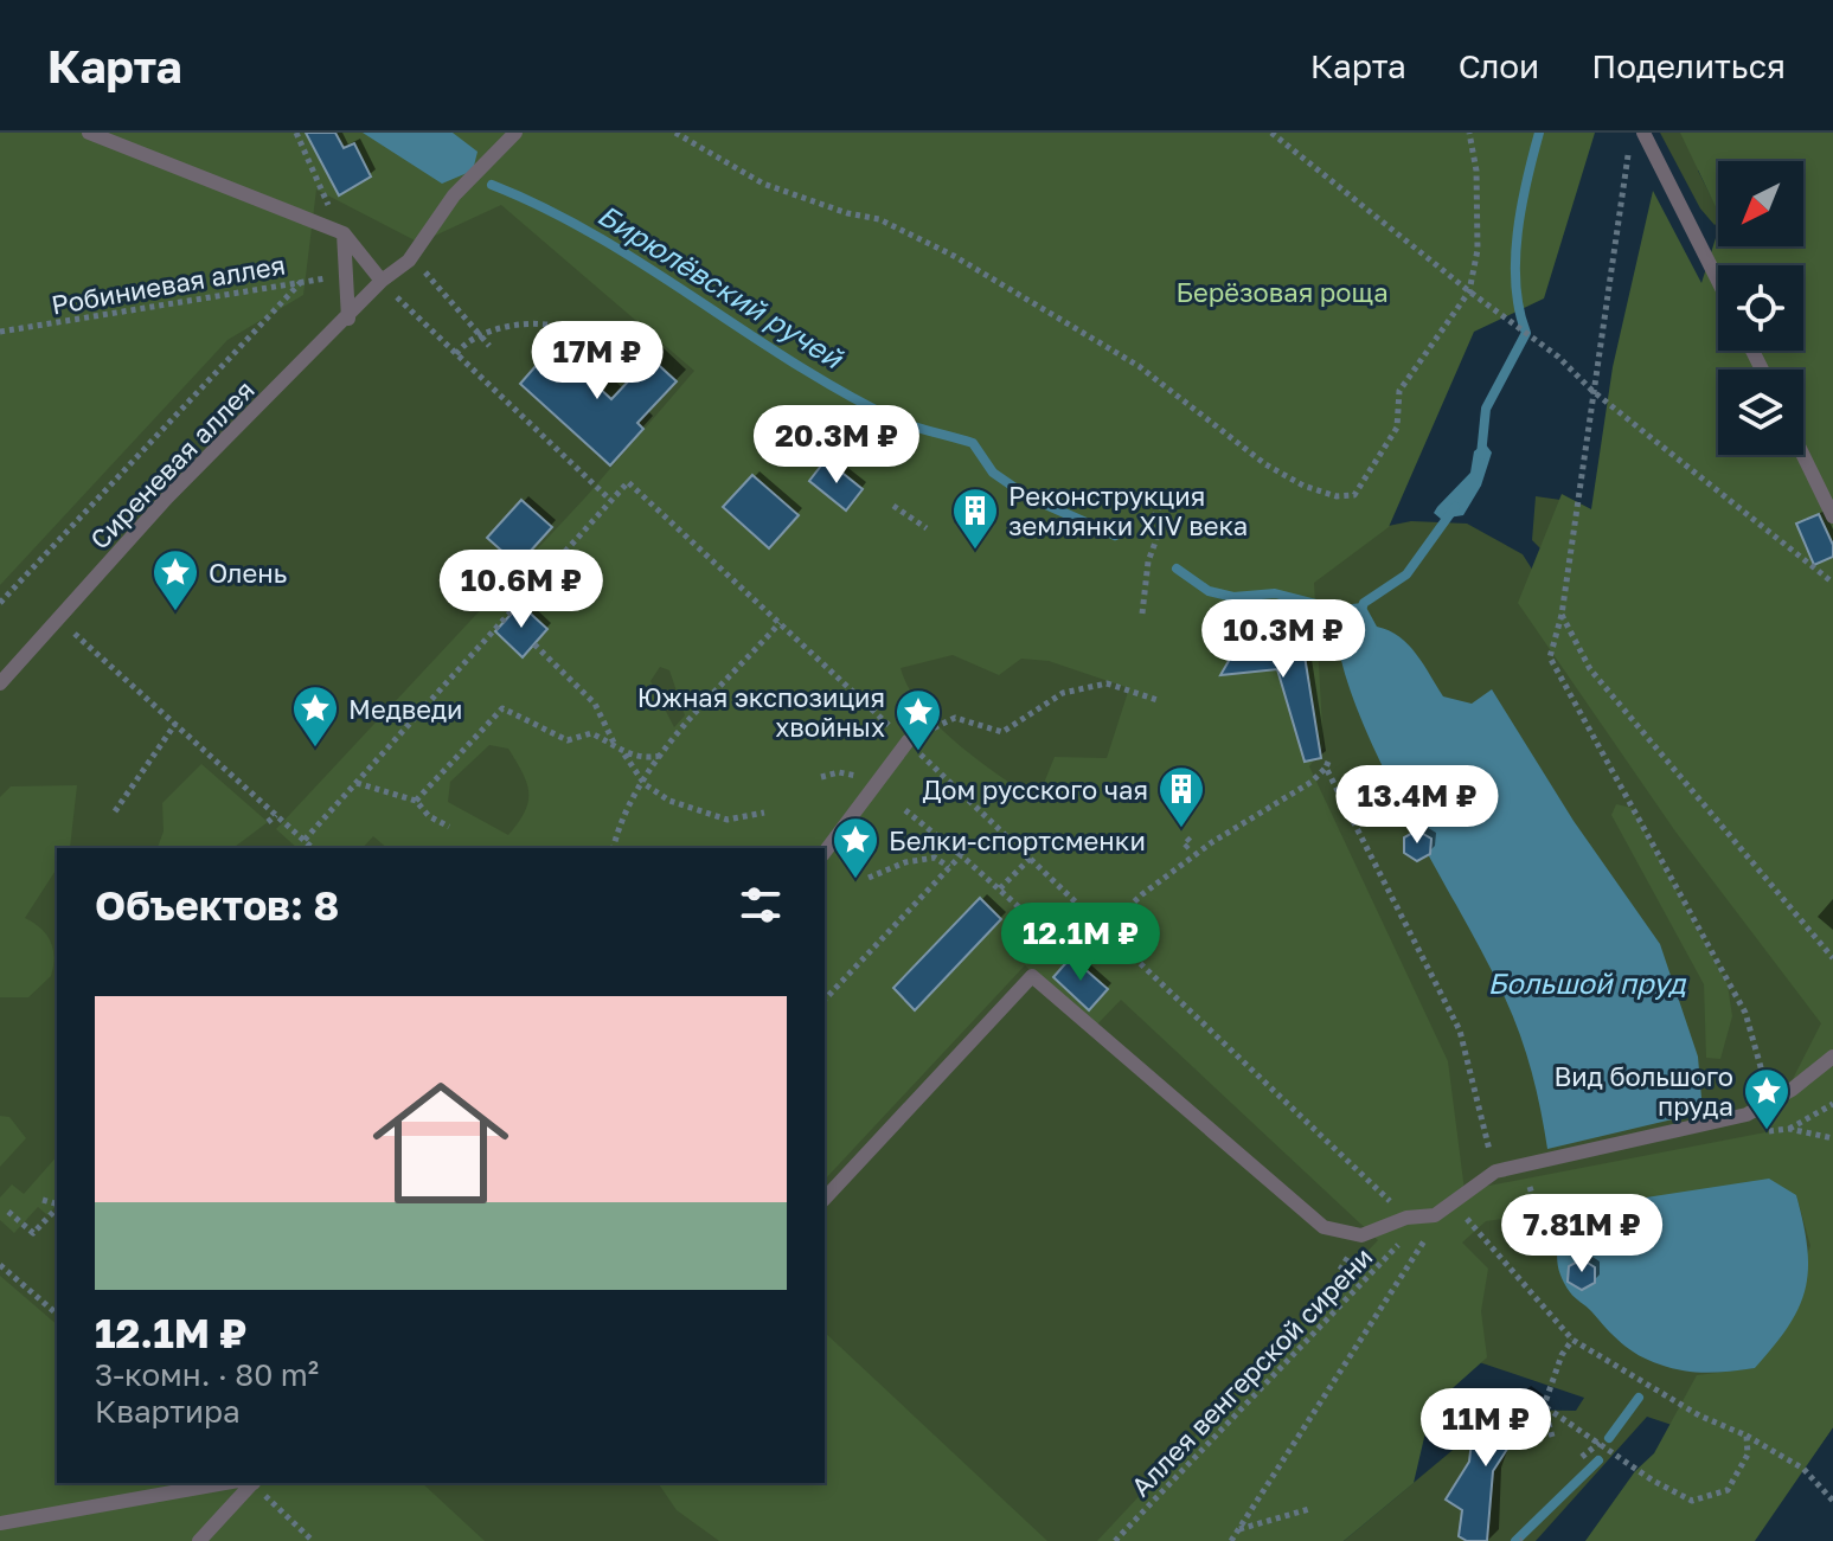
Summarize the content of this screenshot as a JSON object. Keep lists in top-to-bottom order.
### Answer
{
  "streets": {
    "lane": ["Сиреневая аллея"],
    "path": ["Робиниевая аллея", "Аллея венгерской сирени"]
  },
  "water": ["Бирюлёвский ручей", "Большой пруд"],
  "parks": ["Берёзовая роща"],
  "places": {
    "building": ["Реконструкция землянки XIV века", "Дом русского чая"],
    "place": [
      "Олень",
      "Медведи",
      "Южная экспозиция хвойных",
      "Белки-спортсменки",
      "Вид большого пруда"
    ]
  },
  "north": "bottom left",
  "page": {
    "header": "Карта",
    "nav": ["Карта", "Слои", "Поделиться"],
    "price": [
      "17M ₽",
      "20.3M ₽",
      "10.6M ₽",
      "10.3M ₽",
      "13.4M ₽",
      "12.1M ₽",
      "7.81M ₽",
      "11M ₽"
    ],
    "heading": "Объектов: 8",
    "list": [
      {
        "name": "12.1M ₽",
        "note": "3-комн. · 80 m² · Квартира"
      }
    ]
  }
}
